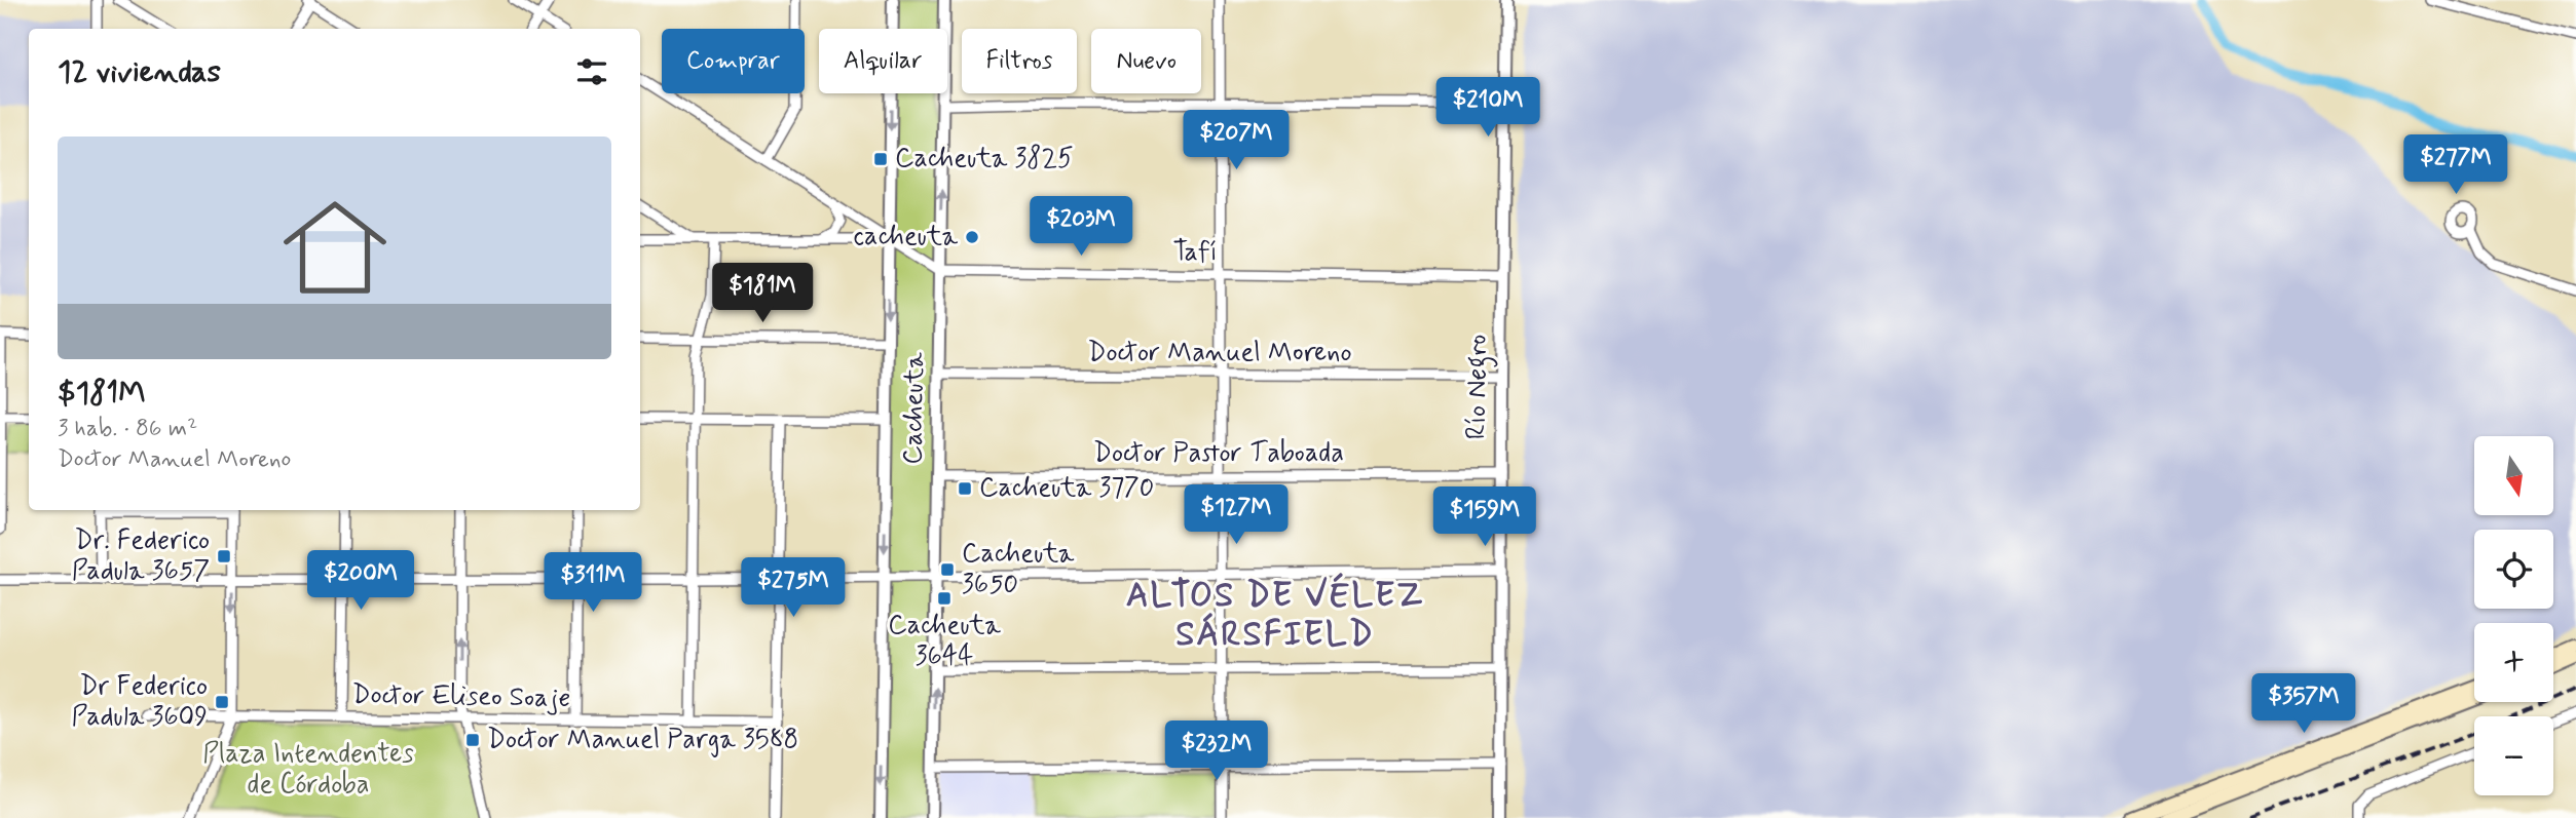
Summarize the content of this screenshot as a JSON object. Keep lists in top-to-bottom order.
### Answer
{
  "streets": {
    "street": [
      "Tafí",
      "Doctor Manuel Moreno",
      "Río Negro",
      "Cacheuta",
      "Doctor Pastor Taboada",
      "Doctor Eliseo Soaje"
    ]
  },
  "crossings": [
    ["Tafí", "Río Negro"],
    ["Tafí", "Cacheuta"],
    ["Doctor Manuel Moreno", "Río Negro"],
    ["Doctor Manuel Moreno", "Cacheuta"],
    ["Río Negro", "Doctor Pastor Taboada"],
    ["Cacheuta", "Doctor Pastor Taboada"]
  ],
  "districts": ["ALTOS DE VÉLEZ SÁRSFIELD"],
  "parks": ["Plaza Intendentes de Córdoba"],
  "places": {
    "transit": [
      "Cacheuta 3825",
      "Cacheuta 3770",
      "Dr. Federico Padula 3657",
      "Cacheuta 3650",
      "Cacheuta 3644",
      "Dr Federico Padula 3609",
      "Doctor Manuel Parga 3588"
    ],
    "other": ["cacheuta"]
  },
  "north": "bottom",
  "page": {
    "chip": [
      "Comprar",
      "Alquilar",
      "Filtros",
      "Nuevo"
    ],
    "heading": "12 viviendas",
    "price": [
      "$210M",
      "$207M",
      "$277M",
      "$203M",
      "$181M",
      "$127M",
      "$159M",
      "$200M",
      "$311M",
      "$275M",
      "$357M",
      "$232M"
    ],
    "list": [
      {
        "name": "$181M",
        "note": "3 hab. · 86 m² · Doctor Manuel Moreno"
      }
    ],
    "map_buttons": ["+", "−"]
  }
}
